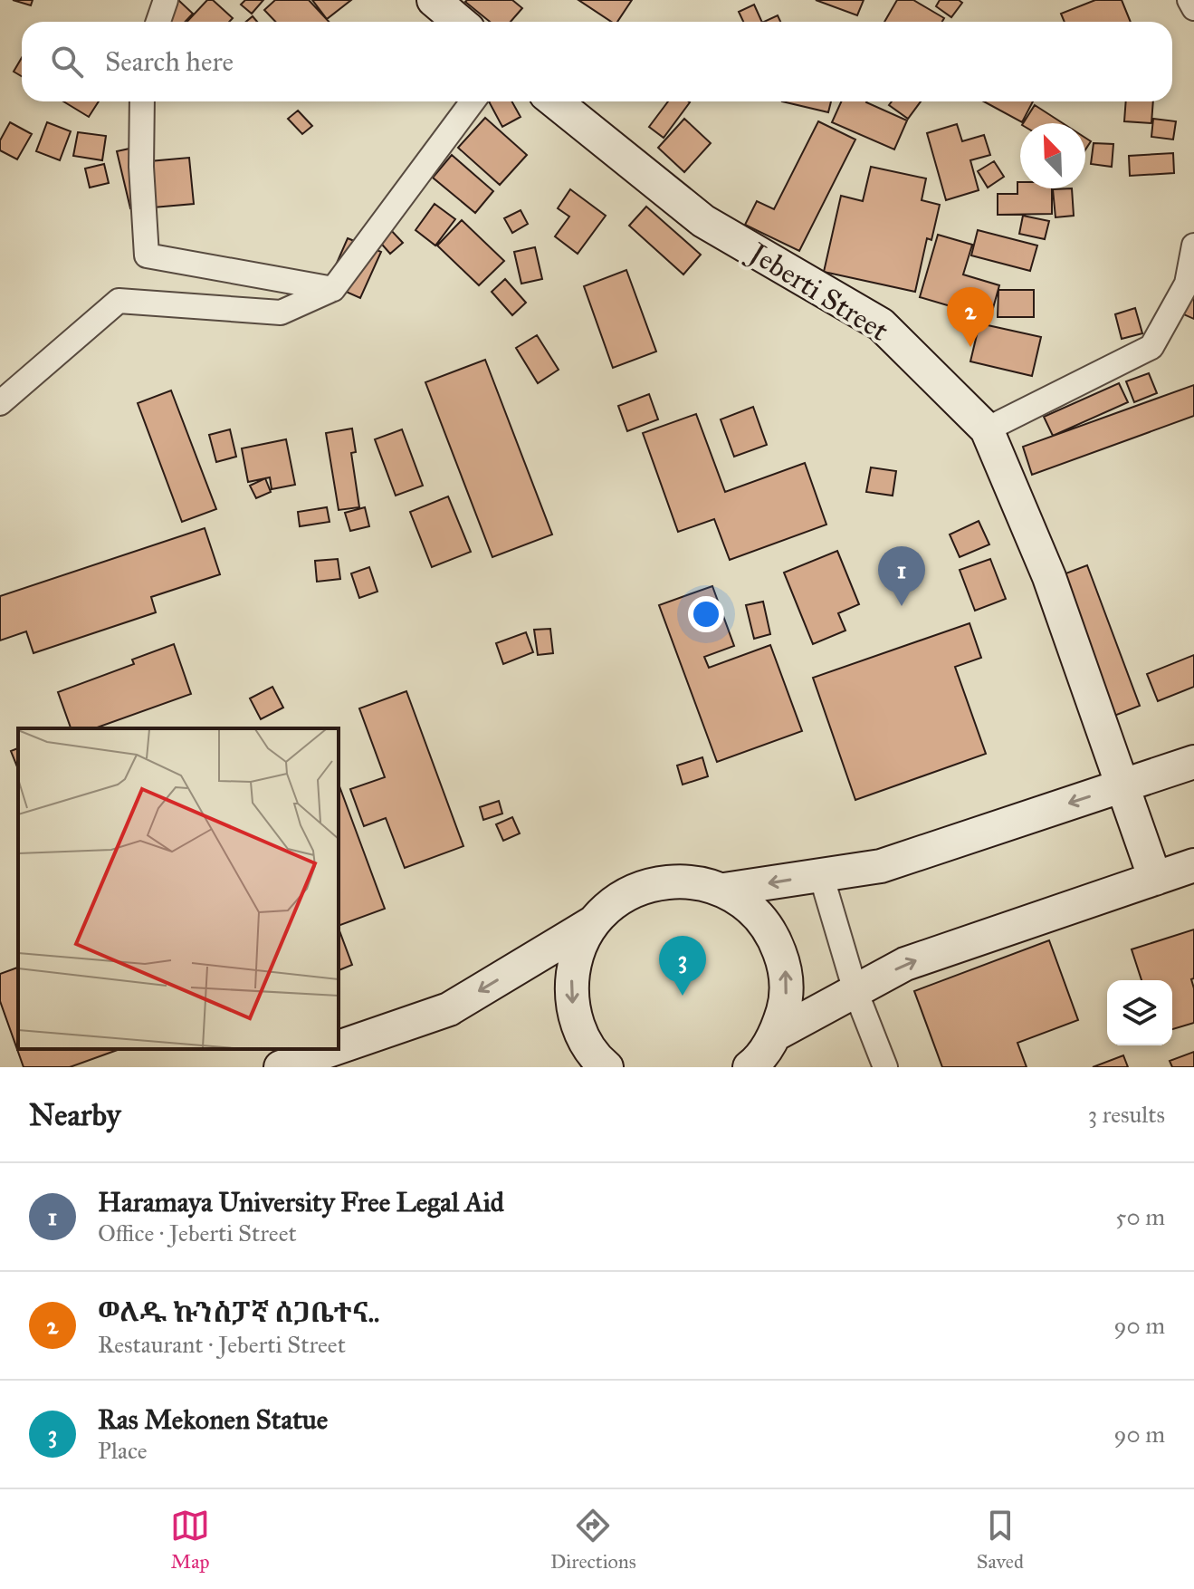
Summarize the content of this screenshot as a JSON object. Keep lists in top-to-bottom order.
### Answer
{
  "streets": {
    "main road": ["Jeberti Street"]
  },
  "north": "top left",
  "page": {
    "search": "Search here",
    "pins": ["2", "1", "3"],
    "heading": ["Nearby", "3 results"],
    "list": [
      {
        "mark": "1",
        "name": "Haramaya University Free Legal Aid",
        "note": "Office · Jeberti Street",
        "value": "50 m"
      },
      {
        "mark": "2",
        "name": "ወለዱ ኩንስፓኛ ሰጋቤተና..",
        "note": "Restaurant · Jeberti Street",
        "value": "90 m"
      },
      {
        "mark": "3",
        "name": "Ras Mekonen Statue",
        "note": "Place",
        "value": "90 m"
      }
    ],
    "nav": ["Map", "Directions", "Saved"]
  }
}
